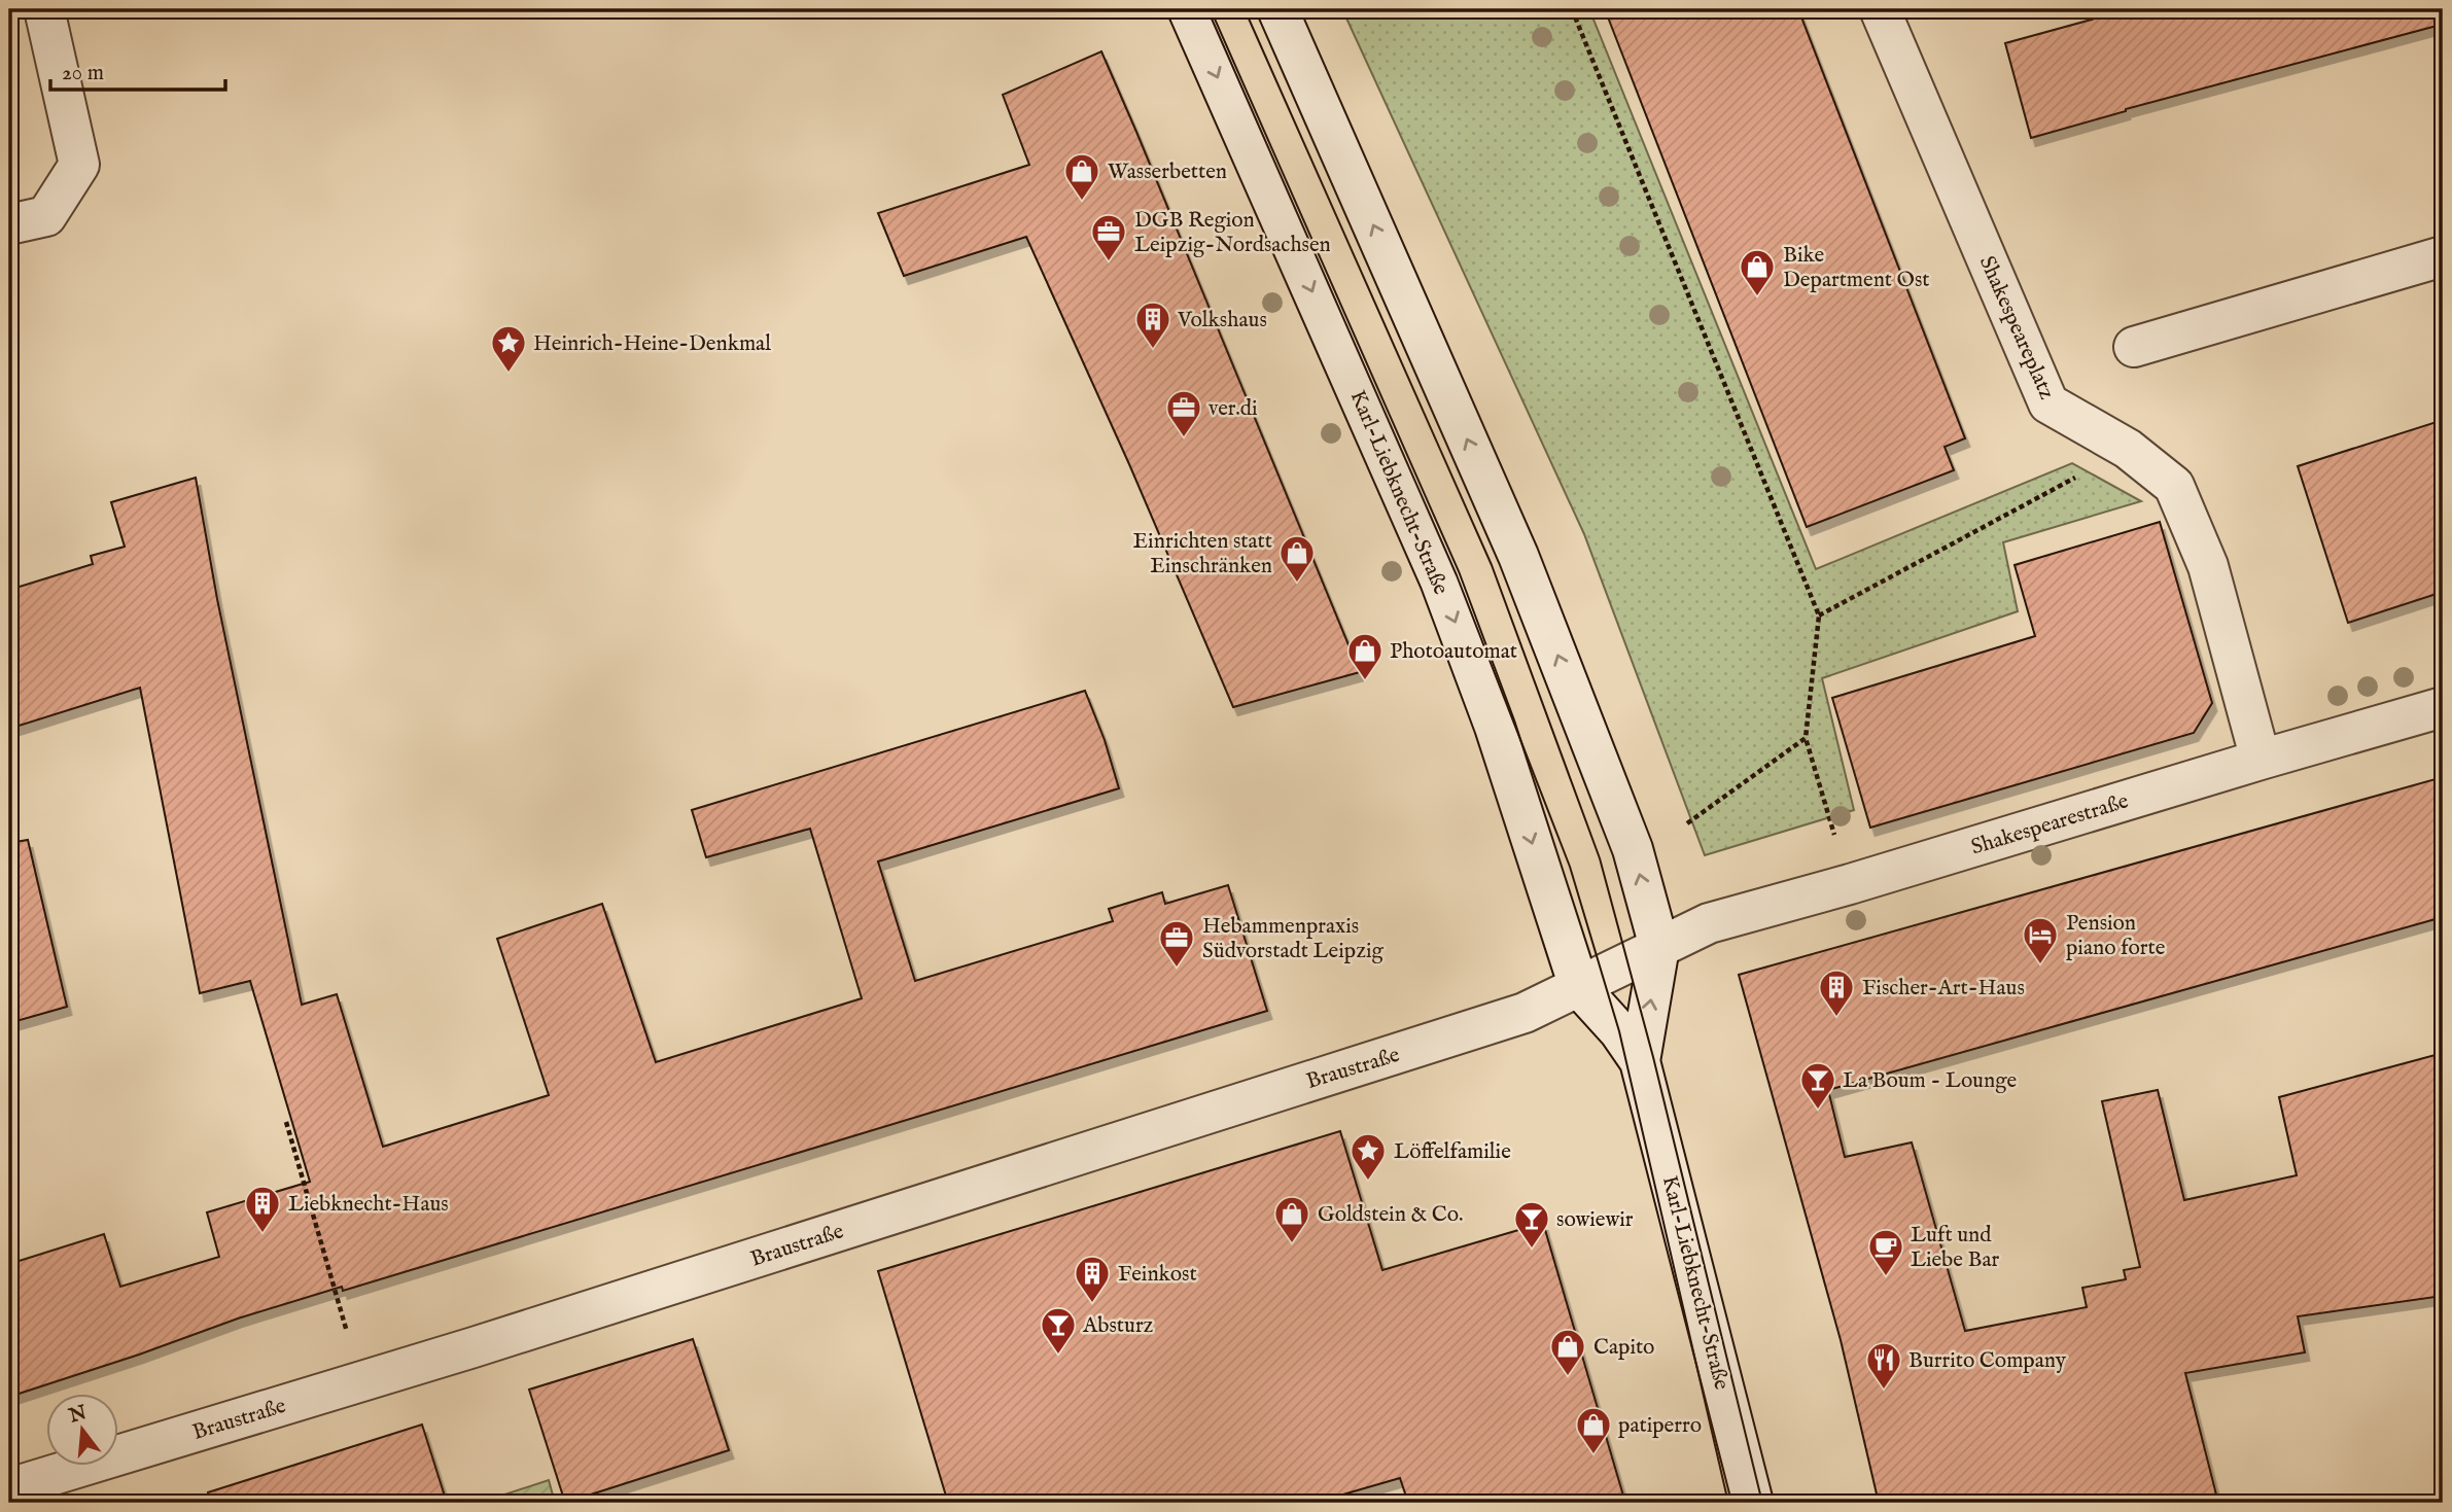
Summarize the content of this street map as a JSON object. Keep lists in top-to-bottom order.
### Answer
{
  "streets": {
    "street": [
      "Shakespeareplatz",
      "Karl-Liebknecht-Straße",
      "Shakespearestraße",
      "Braustraße"
    ]
  },
  "crossings": [
    ["Shakespeareplatz", "Shakespearestraße"],
    ["Karl-Liebknecht-Straße", "Shakespearestraße"],
    ["Karl-Liebknecht-Straße", "Braustraße"]
  ],
  "places": {
    "shop": [
      "Wasserbetten",
      "Bike Department Ost",
      "Einrichten statt Einschränken",
      "Photoautomat",
      "Goldstein & Co.",
      "Capito",
      "patiperro"
    ],
    "office": ["DGB Region Leipzig-Nordsachsen", "ver.di", "Hebammenpraxis Südvorstadt Leipzig"],
    "building": [
      "Volkshaus",
      "Fischer-Art-Haus",
      "Liebknecht-Haus",
      "Feinkost"
    ],
    "place": ["Heinrich-Heine-Denkmal", "Löffelfamilie"],
    "hotel": ["Pension piano forte"],
    "bar": ["La Boum - Lounge", "sowiewir", "Absturz"],
    "cafe": ["Luft und Liebe Bar"],
    "restaurant": ["Burrito Company"]
  },
  "scale_bar": "20 m",
  "north": "top"
}
